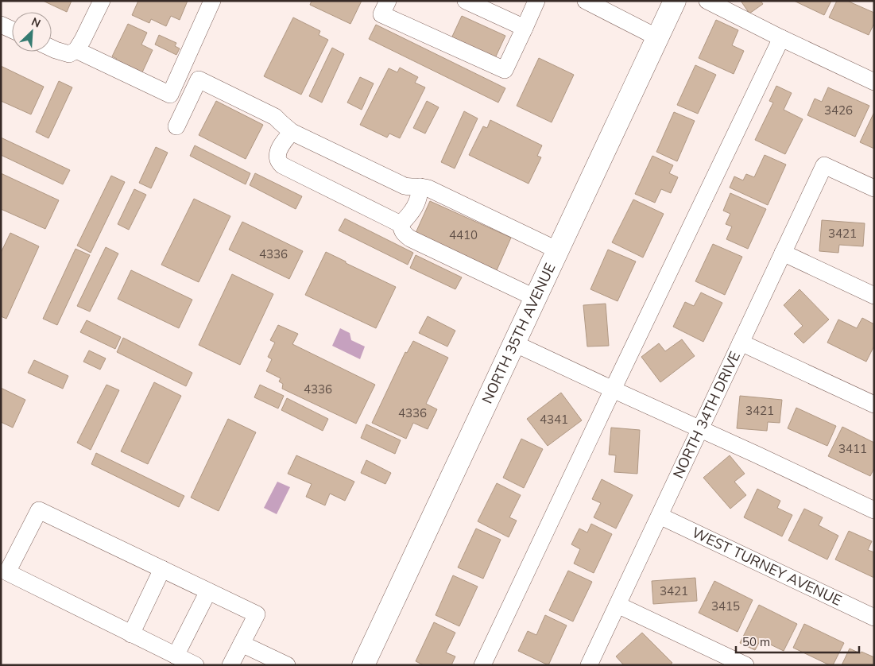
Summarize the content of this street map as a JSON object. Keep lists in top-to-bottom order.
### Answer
{
  "streets": {
    "main road": ["NORTH 35TH AVENUE"],
    "street": ["NORTH 34TH DRIVE", "WEST TURNEY AVENUE"]
  },
  "crossings": [
    ["NORTH 34TH DRIVE", "WEST TURNEY AVENUE"]
  ],
  "house_numbers": [
    "3426",
    "3421",
    "4410",
    "4336",
    "4336",
    "3421",
    "4336",
    "4341",
    "3411",
    "3421",
    "3415"
  ],
  "scale_bar": "50 m",
  "north": "top right"
}
